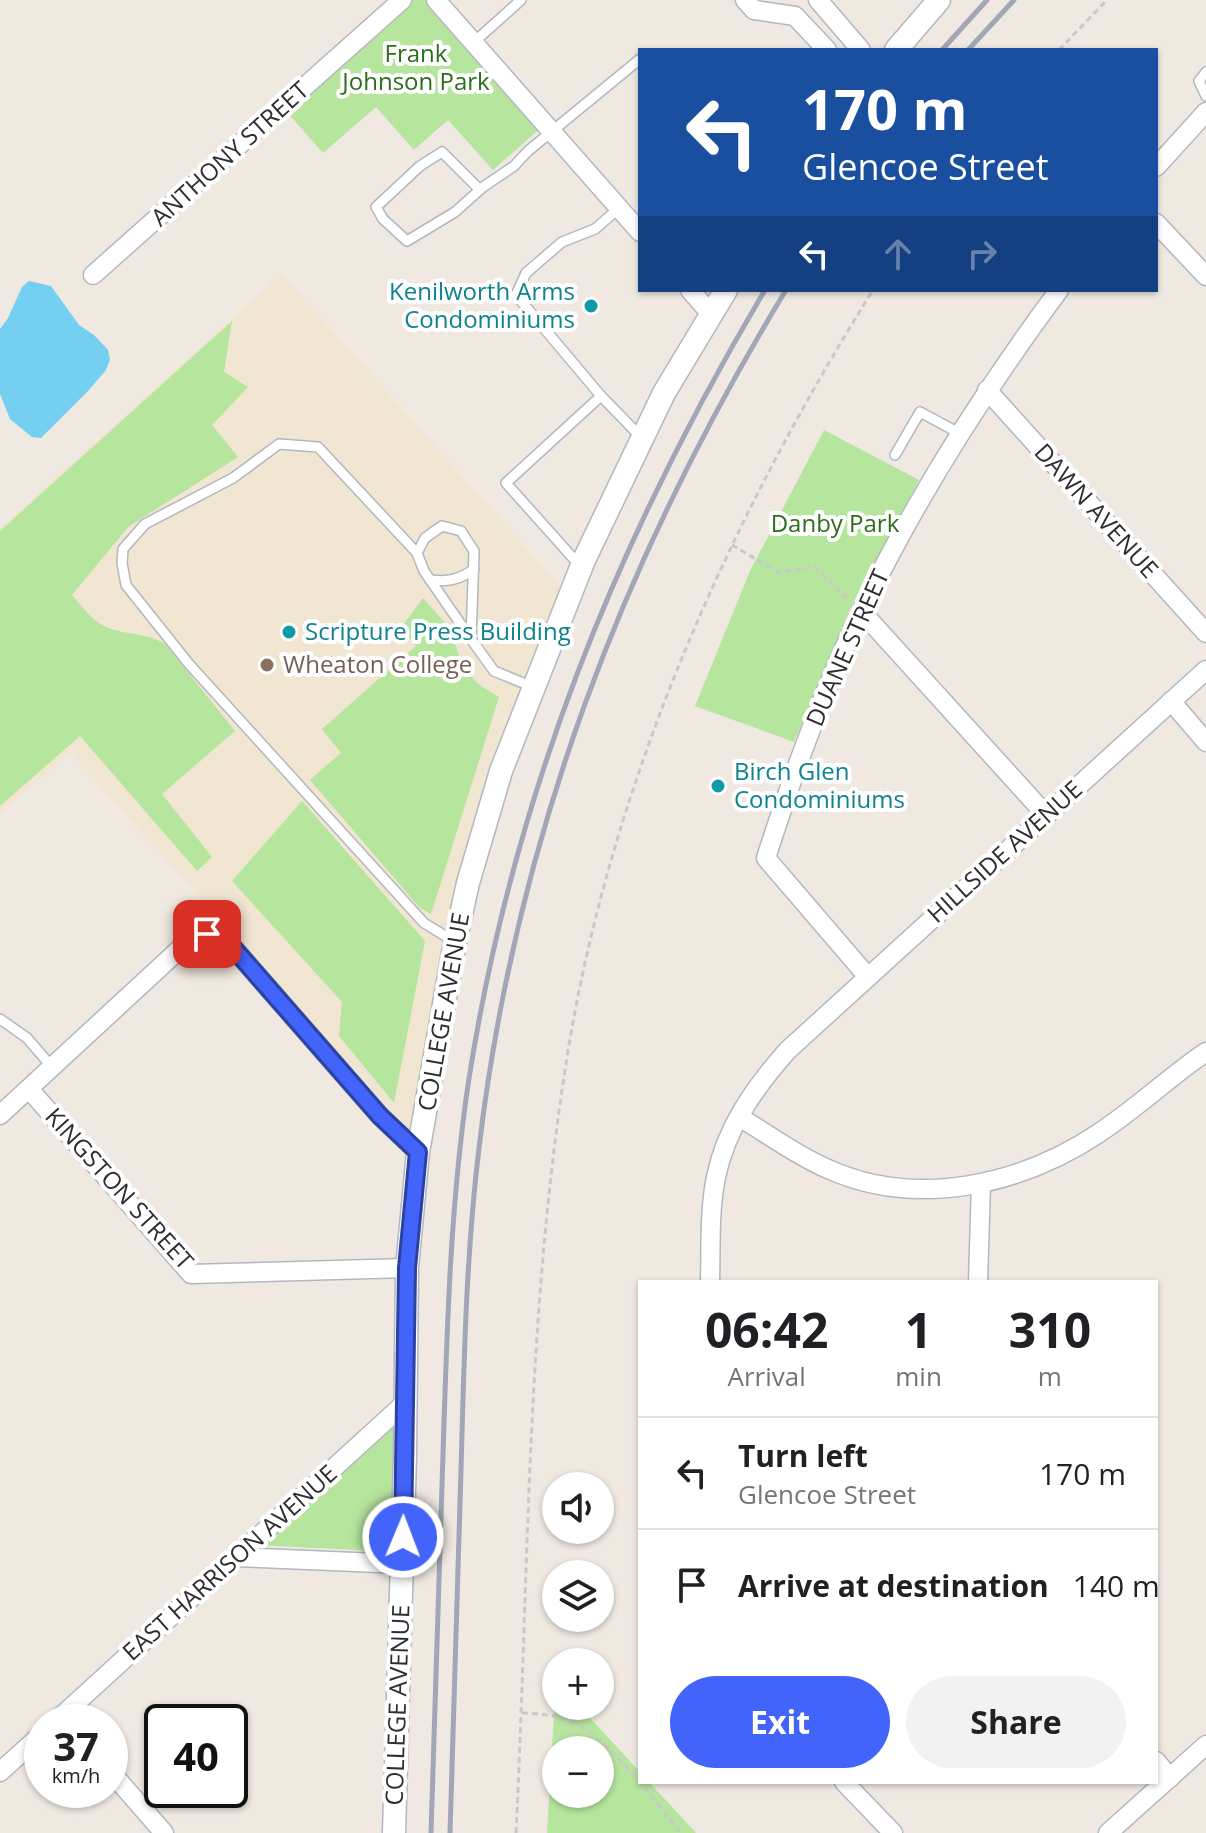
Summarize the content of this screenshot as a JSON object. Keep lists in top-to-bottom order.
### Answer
{
  "streets": {
    "street": [
      "ANTHONY STREET",
      "DAWN AVENUE",
      "DUANE STREET",
      "HILLSIDE AVENUE",
      "COLLEGE AVENUE",
      "KINGSTON STREET",
      "EAST HARRISON AVENUE"
    ]
  },
  "crossings": [
    ["DAWN AVENUE", "DUANE STREET"],
    ["DUANE STREET", "HILLSIDE AVENUE"],
    ["COLLEGE AVENUE", "KINGSTON STREET"],
    ["COLLEGE AVENUE", "EAST HARRISON AVENUE"]
  ],
  "parks": ["Frank Johnson Park", "Danby Park"],
  "places": [
    "Kenilworth Arms Condominiums",
    "Scripture Press Building",
    "Wheaton College",
    "Birch Glen Condominiums"
  ],
  "page": {
    "turn": ["170 m", "Glencoe Street"],
    "eta": [
      "06:42",
      "Arrival",
      "1",
      "min",
      "310",
      "m"
    ],
    "list": [
      {
        "name": "Turn left",
        "note": "Glencoe Street",
        "value": "170 m"
      },
      {
        "name": "Arrive at destination",
        "value": "140 m"
      }
    ],
    "map_buttons": ["+", "−"],
    "buttons": ["Exit", "Share"],
    "speed": "37 km/h",
    "limit": "40"
  }
}
